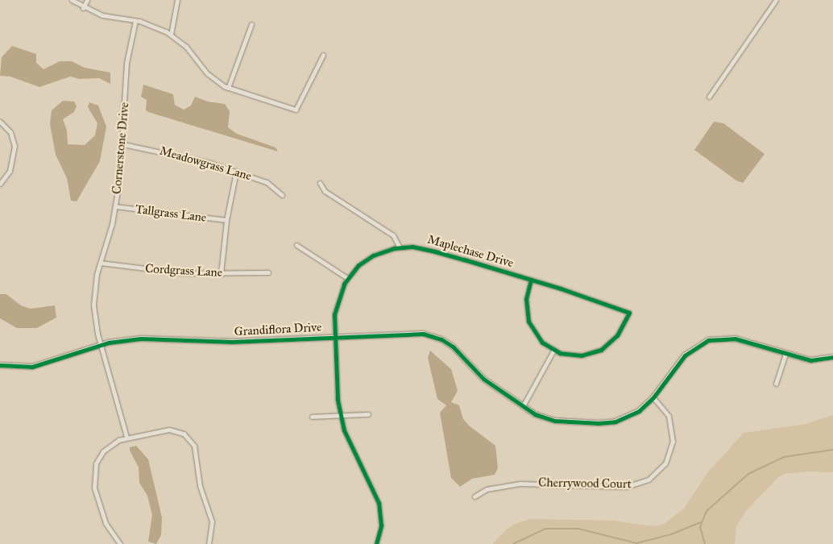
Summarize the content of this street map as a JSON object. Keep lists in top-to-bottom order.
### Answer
{
  "streets": {
    "street": [
      "Cornerstone Drive",
      "Meadowgrass Lane",
      "Tallgrass Lane",
      "Maplechase Drive",
      "Cordgrass Lane",
      "Grandiflora Drive",
      "Cherrywood Court"
    ]
  },
  "crossings": [
    ["Cornerstone Drive", "Meadowgrass Lane"],
    ["Cornerstone Drive", "Tallgrass Lane"],
    ["Cornerstone Drive", "Cordgrass Lane"],
    ["Cornerstone Drive", "Grandiflora Drive"],
    ["Maplechase Drive", "Grandiflora Drive"],
    ["Grandiflora Drive", "Cherrywood Court"]
  ]
}
